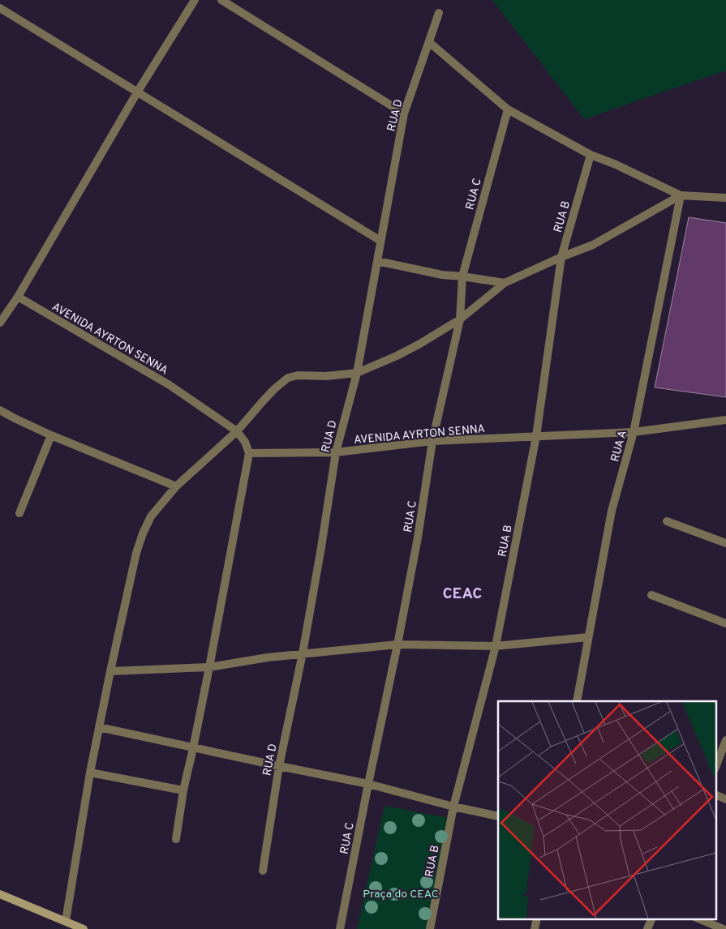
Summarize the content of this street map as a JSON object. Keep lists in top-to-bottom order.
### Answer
{
  "streets": {
    "street": [
      "RUA D",
      "RUA C",
      "RUA B",
      "AVENIDA AYRTON SENNA",
      "RUA A"
    ]
  },
  "crossings": [
    ["RUA D", "AVENIDA AYRTON SENNA"],
    ["RUA C", "AVENIDA AYRTON SENNA"],
    ["RUA B", "AVENIDA AYRTON SENNA"],
    ["AVENIDA AYRTON SENNA", "RUA A"]
  ],
  "districts": ["CEAC"],
  "parks": ["Praça do CEAC"]
}
